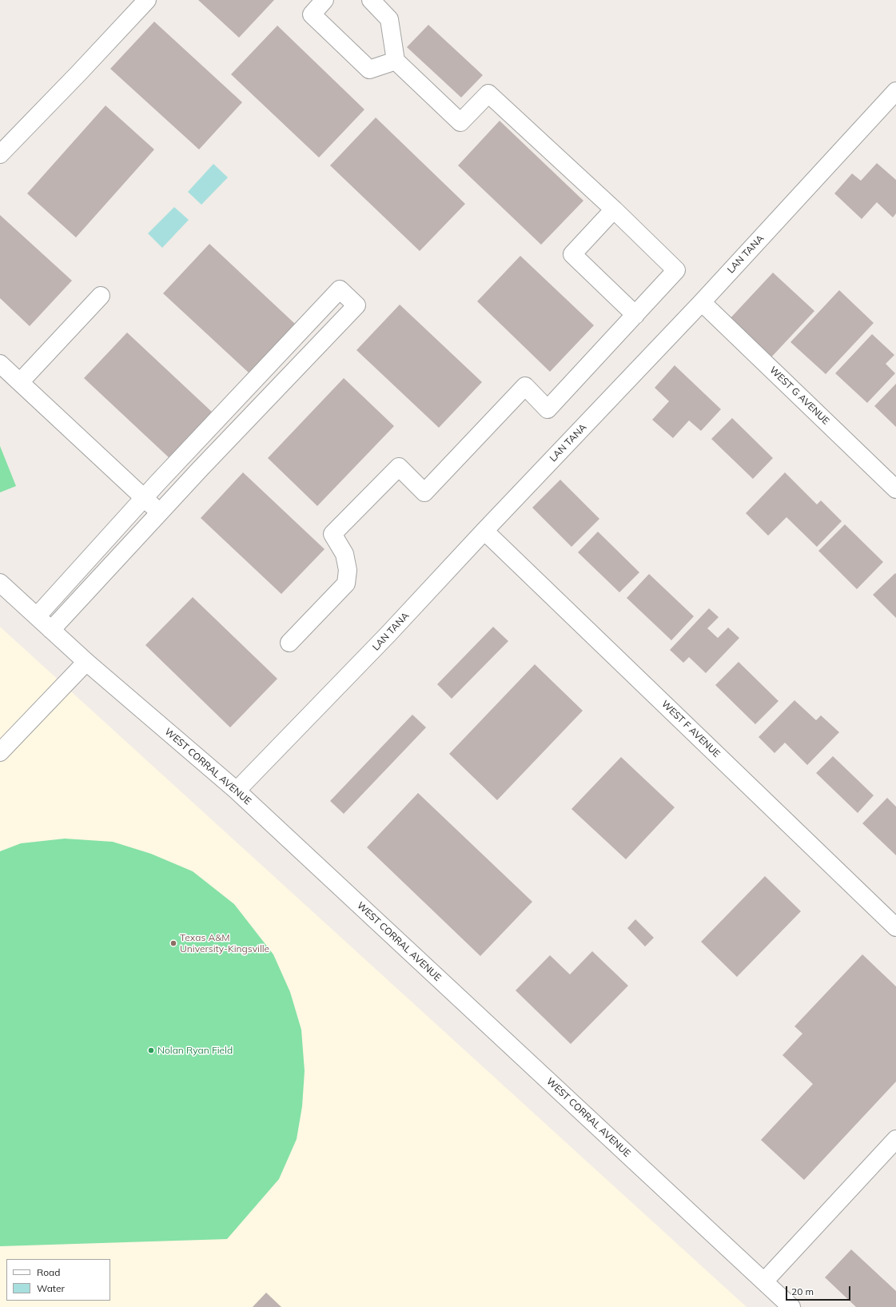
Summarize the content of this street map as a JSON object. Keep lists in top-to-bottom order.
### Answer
{
  "streets": {
    "street": [
      "LAN TANA",
      "WEST G AVENUE",
      "WEST F AVENUE",
      "WEST CORRAL AVENUE"
    ]
  },
  "crossings": [
    ["LAN TANA", "WEST G AVENUE"],
    ["LAN TANA", "WEST F AVENUE"],
    ["LAN TANA", "WEST CORRAL AVENUE"]
  ],
  "places": ["Texas A&M University-Kingsville", "Nolan Ryan Field"],
  "legend": ["Road", "Water"],
  "scale_bar": "20 m"
}
